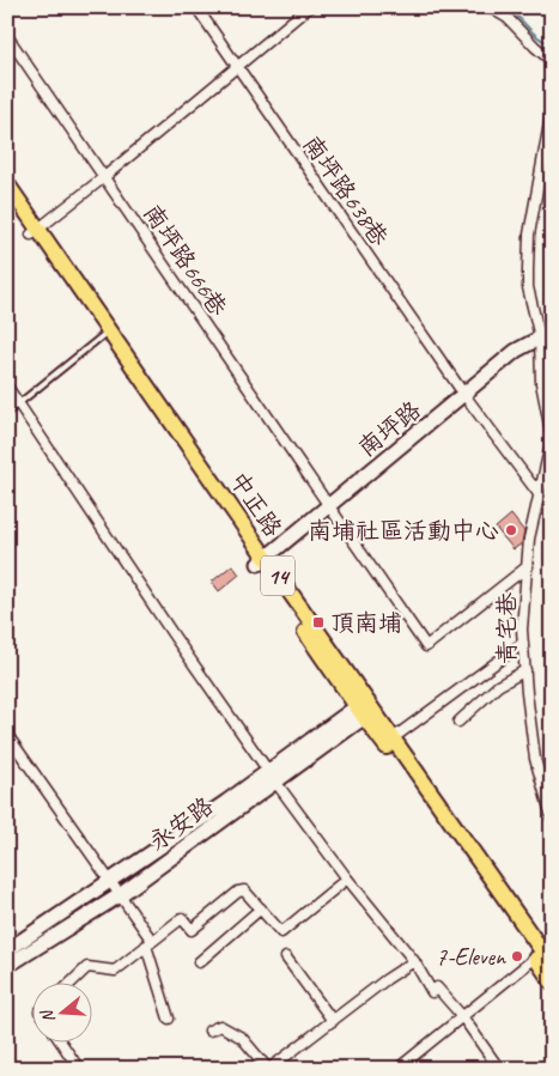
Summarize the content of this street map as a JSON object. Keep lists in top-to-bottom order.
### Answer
{
  "streets": {
    "main road": ["中正路", "14"],
    "street": [
      "南坪路638巷",
      "南坪路666巷",
      "南坪路",
      "青宅巷",
      "永安路"
    ]
  },
  "crossings": [
    ["南坪路638巷", "南坪路"],
    ["南坪路638巷", "青宅巷"],
    ["南坪路666巷", "南坪路"],
    ["南坪路666巷", "青宅巷"],
    ["南坪路", "中正路"],
    ["南坪路", "青宅巷"],
    ["中正路", "永安路"]
  ],
  "places": {
    "other": ["南埔社區活動中心", "7-Eleven"],
    "transit": ["頂南埔"]
  },
  "north": "left"
}
